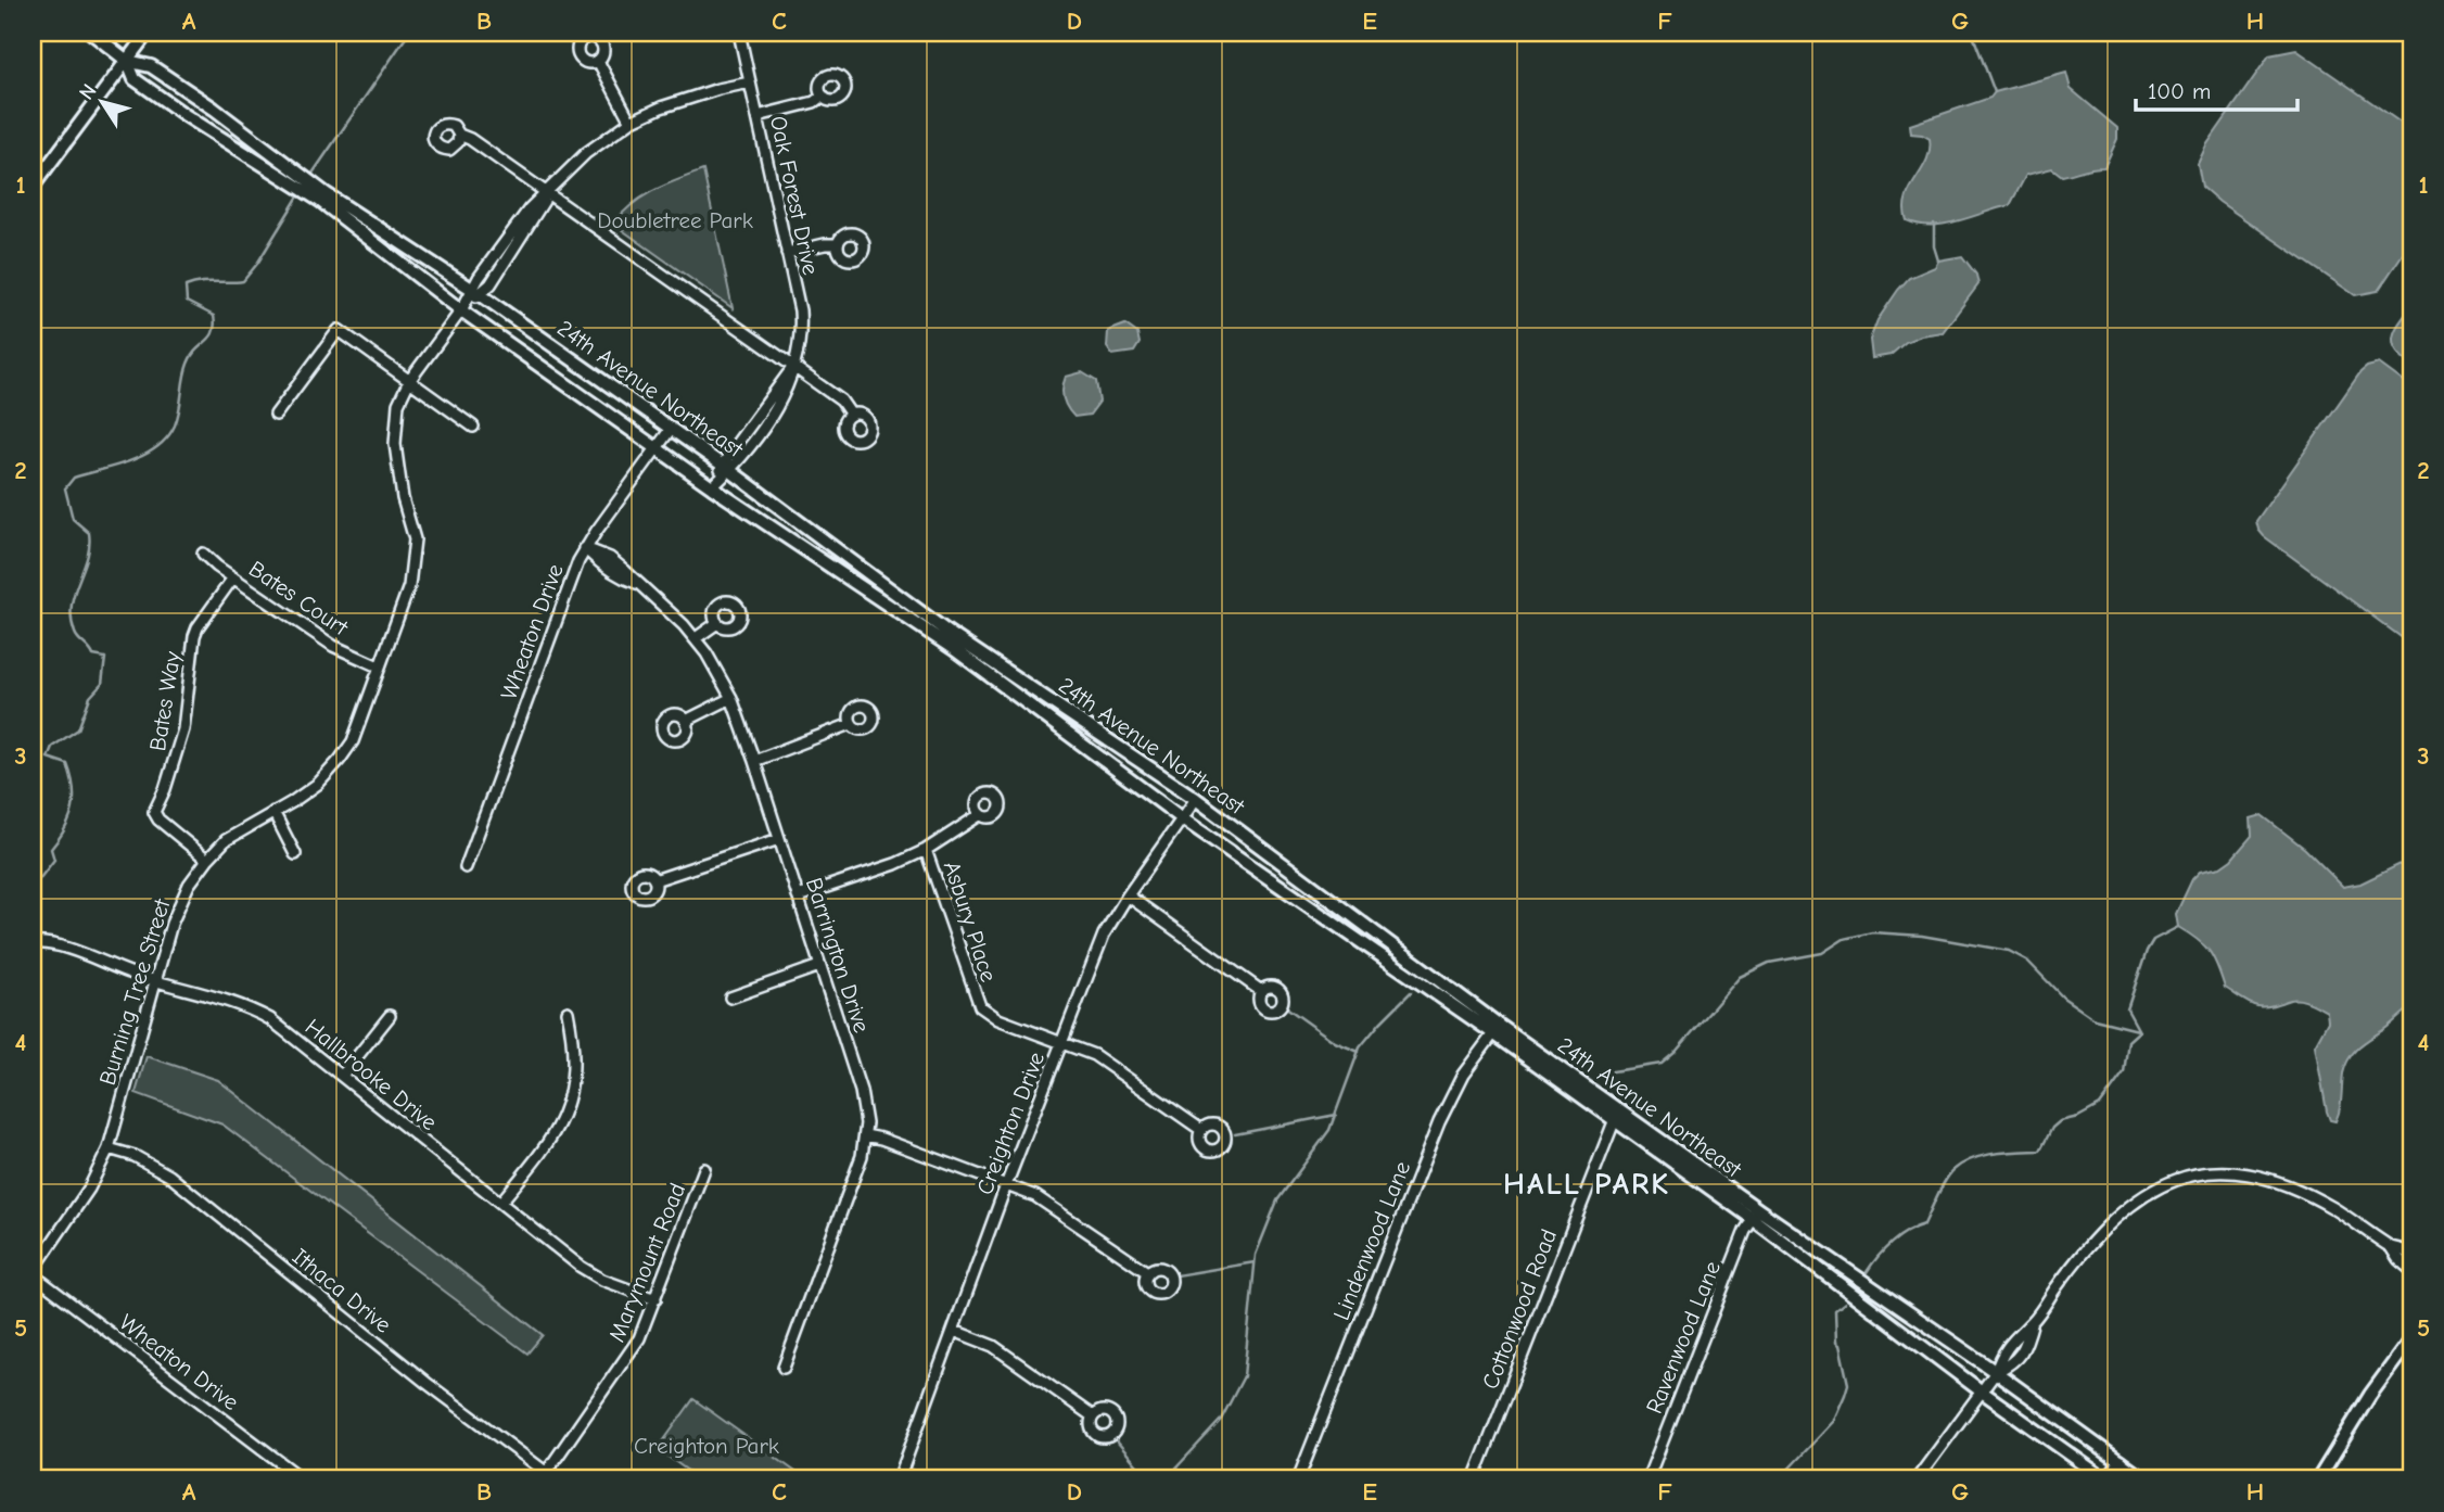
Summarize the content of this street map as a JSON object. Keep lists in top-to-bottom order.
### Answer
{
  "streets": {
    "street": [
      "Oak Forest Drive",
      "24th Avenue Northeast",
      "Bates Court",
      "Wheaton Drive",
      "Bates Way",
      "Asbury Place",
      "Barrington Drive",
      "Burning Tree Street",
      "Hallbrooke Drive",
      "Creighton Drive",
      "Lindenwood Lane",
      "Marymount Road",
      "Ithaca Drive",
      "Cottonwood Road",
      "Ravenwood Lane"
    ]
  },
  "crossings": [
    ["Oak Forest Drive", "24th Avenue Northeast"],
    ["Oak Forest Drive", "Burning Tree Street"],
    ["24th Avenue Northeast", "Wheaton Drive"],
    ["24th Avenue Northeast", "Burning Tree Street"],
    ["24th Avenue Northeast", "Creighton Drive"],
    ["24th Avenue Northeast", "Lindenwood Lane"],
    ["24th Avenue Northeast", "Cottonwood Road"],
    ["24th Avenue Northeast", "Ravenwood Lane"],
    ["Bates Court", "Bates Way"],
    ["Bates Court", "Burning Tree Street"],
    ["Wheaton Drive", "Barrington Drive"],
    ["Wheaton Drive", "Burning Tree Street"],
    ["Bates Way", "Burning Tree Street"],
    ["Asbury Place", "Creighton Drive"],
    ["Burning Tree Street", "Hallbrooke Drive"],
    ["Burning Tree Street", "Ithaca Drive"],
    ["Hallbrooke Drive", "Marymount Road"],
    ["Marymount Road", "Ithaca Drive"]
  ],
  "districts": ["HALL PARK"],
  "parks": ["Doubletree Park", "Creighton Park"],
  "scale_bar": "100 m",
  "north": "top left",
  "grid": {
    "columns": [
      "A",
      "B",
      "C",
      "D",
      "E",
      "F",
      "G",
      "H"
    ],
    "rows": [
      "1",
      "2",
      "3",
      "4",
      "5"
    ]
  }
}
